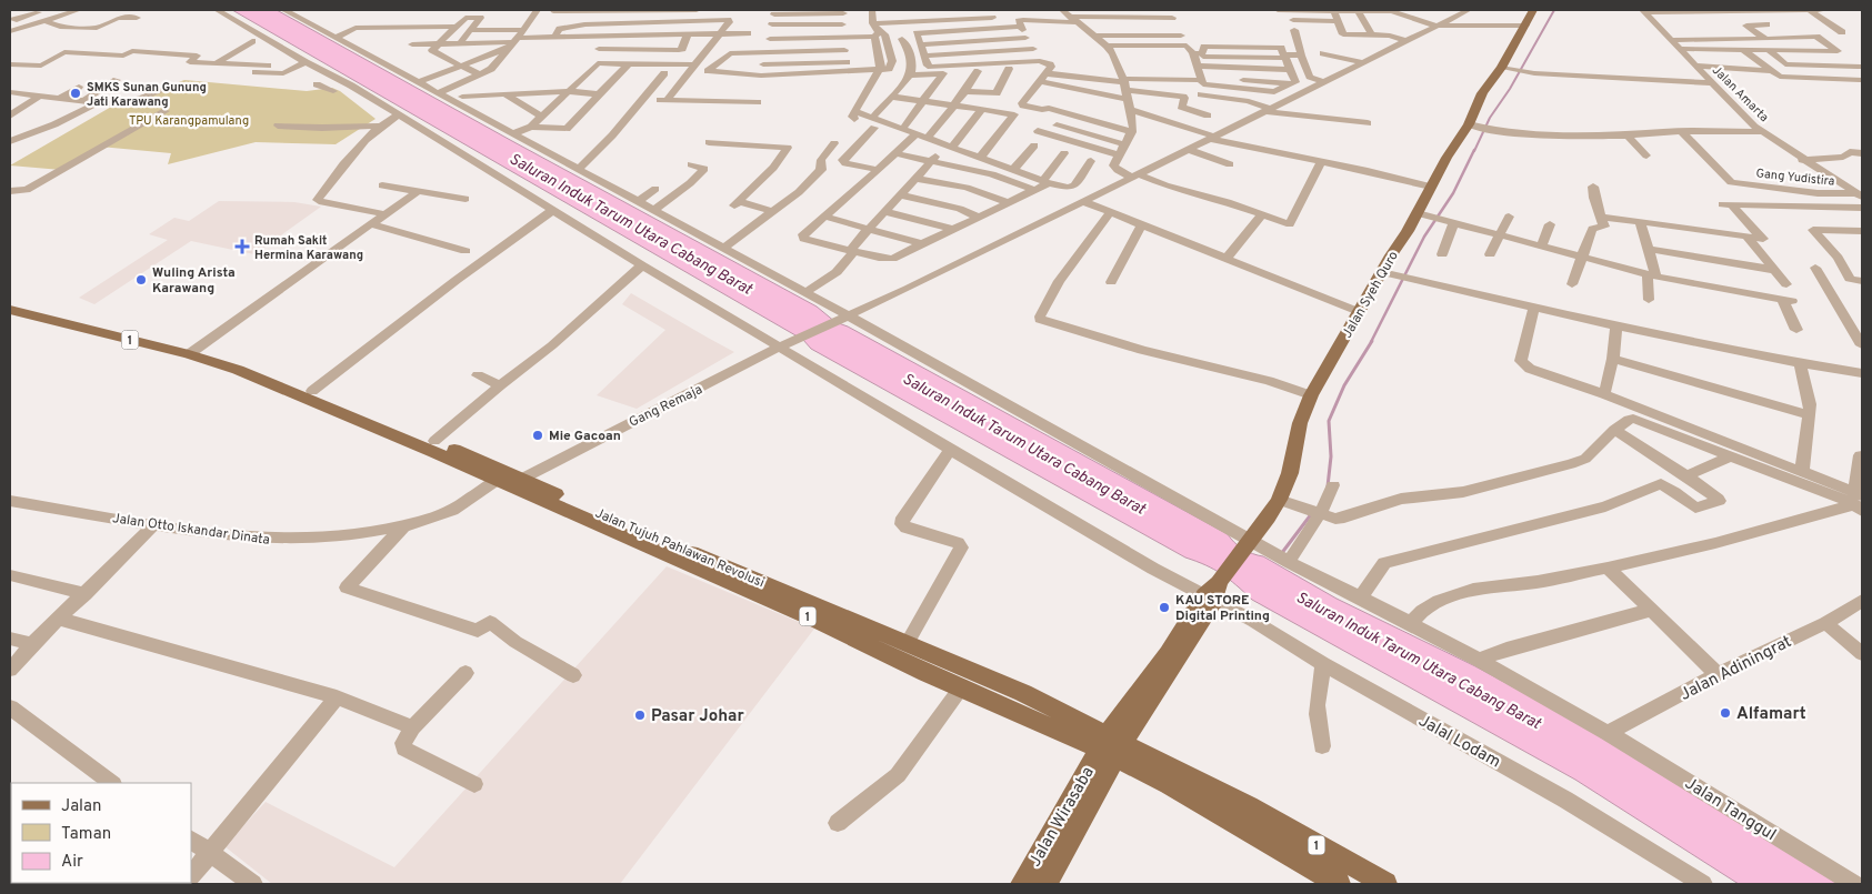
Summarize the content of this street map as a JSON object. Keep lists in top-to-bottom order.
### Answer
{
  "streets": {
    "main road": [
      "Jalan Syeh Quro",
      "1",
      "Jalan Tujuh Pahlawan Revolusi",
      "Jalan Wirasaba"
    ],
    "street": [
      "Jalan Amarta",
      "Gang Yudistira",
      "Gang Remaja",
      "Jalan Otto Iskandar Dinata",
      "Jalan Adiningrat",
      "Jalal Lodam",
      "Jalan Tanggul"
    ]
  },
  "crossings": [
    ["Jalan Amarta", "Gang Yudistira"],
    ["Jalan Syeh Quro", "1"],
    ["Jalan Syeh Quro", "Jalan Tujuh Pahlawan Revolusi"],
    ["Jalan Syeh Quro", "Jalal Lodam"],
    ["Jalan Syeh Quro", "Jalan Tanggul"],
    ["Jalan Syeh Quro", "Jalan Wirasaba"],
    ["1", "Jalan Tujuh Pahlawan Revolusi"],
    ["1", "Jalan Wirasaba"],
    ["Gang Remaja", "Jalan Tujuh Pahlawan Revolusi"],
    ["Gang Remaja", "Jalal Lodam"],
    ["Gang Remaja", "Jalan Tanggul"],
    ["Jalan Otto Iskandar Dinata", "Jalan Tujuh Pahlawan Revolusi"],
    ["Jalan Tujuh Pahlawan Revolusi", "Jalan Wirasaba"],
    ["Jalan Adiningrat", "Jalan Tanggul"]
  ],
  "water": ["Saluran Induk Tarum Utara Cabang Barat"],
  "parks": ["TPU Karangpamulang"],
  "places": {
    "other": [
      "SMKS Sunan Gunung Jati Karawang",
      "Wuling Arista Karawang",
      "Mie Gacoan",
      "KAU STORE Digital Printing",
      "Alfamart",
      "Pasar Johar"
    ],
    "health": ["Rumah Sakit Hermina Karawang"]
  },
  "legend": ["Jalan", "Taman", "Air"]
}
